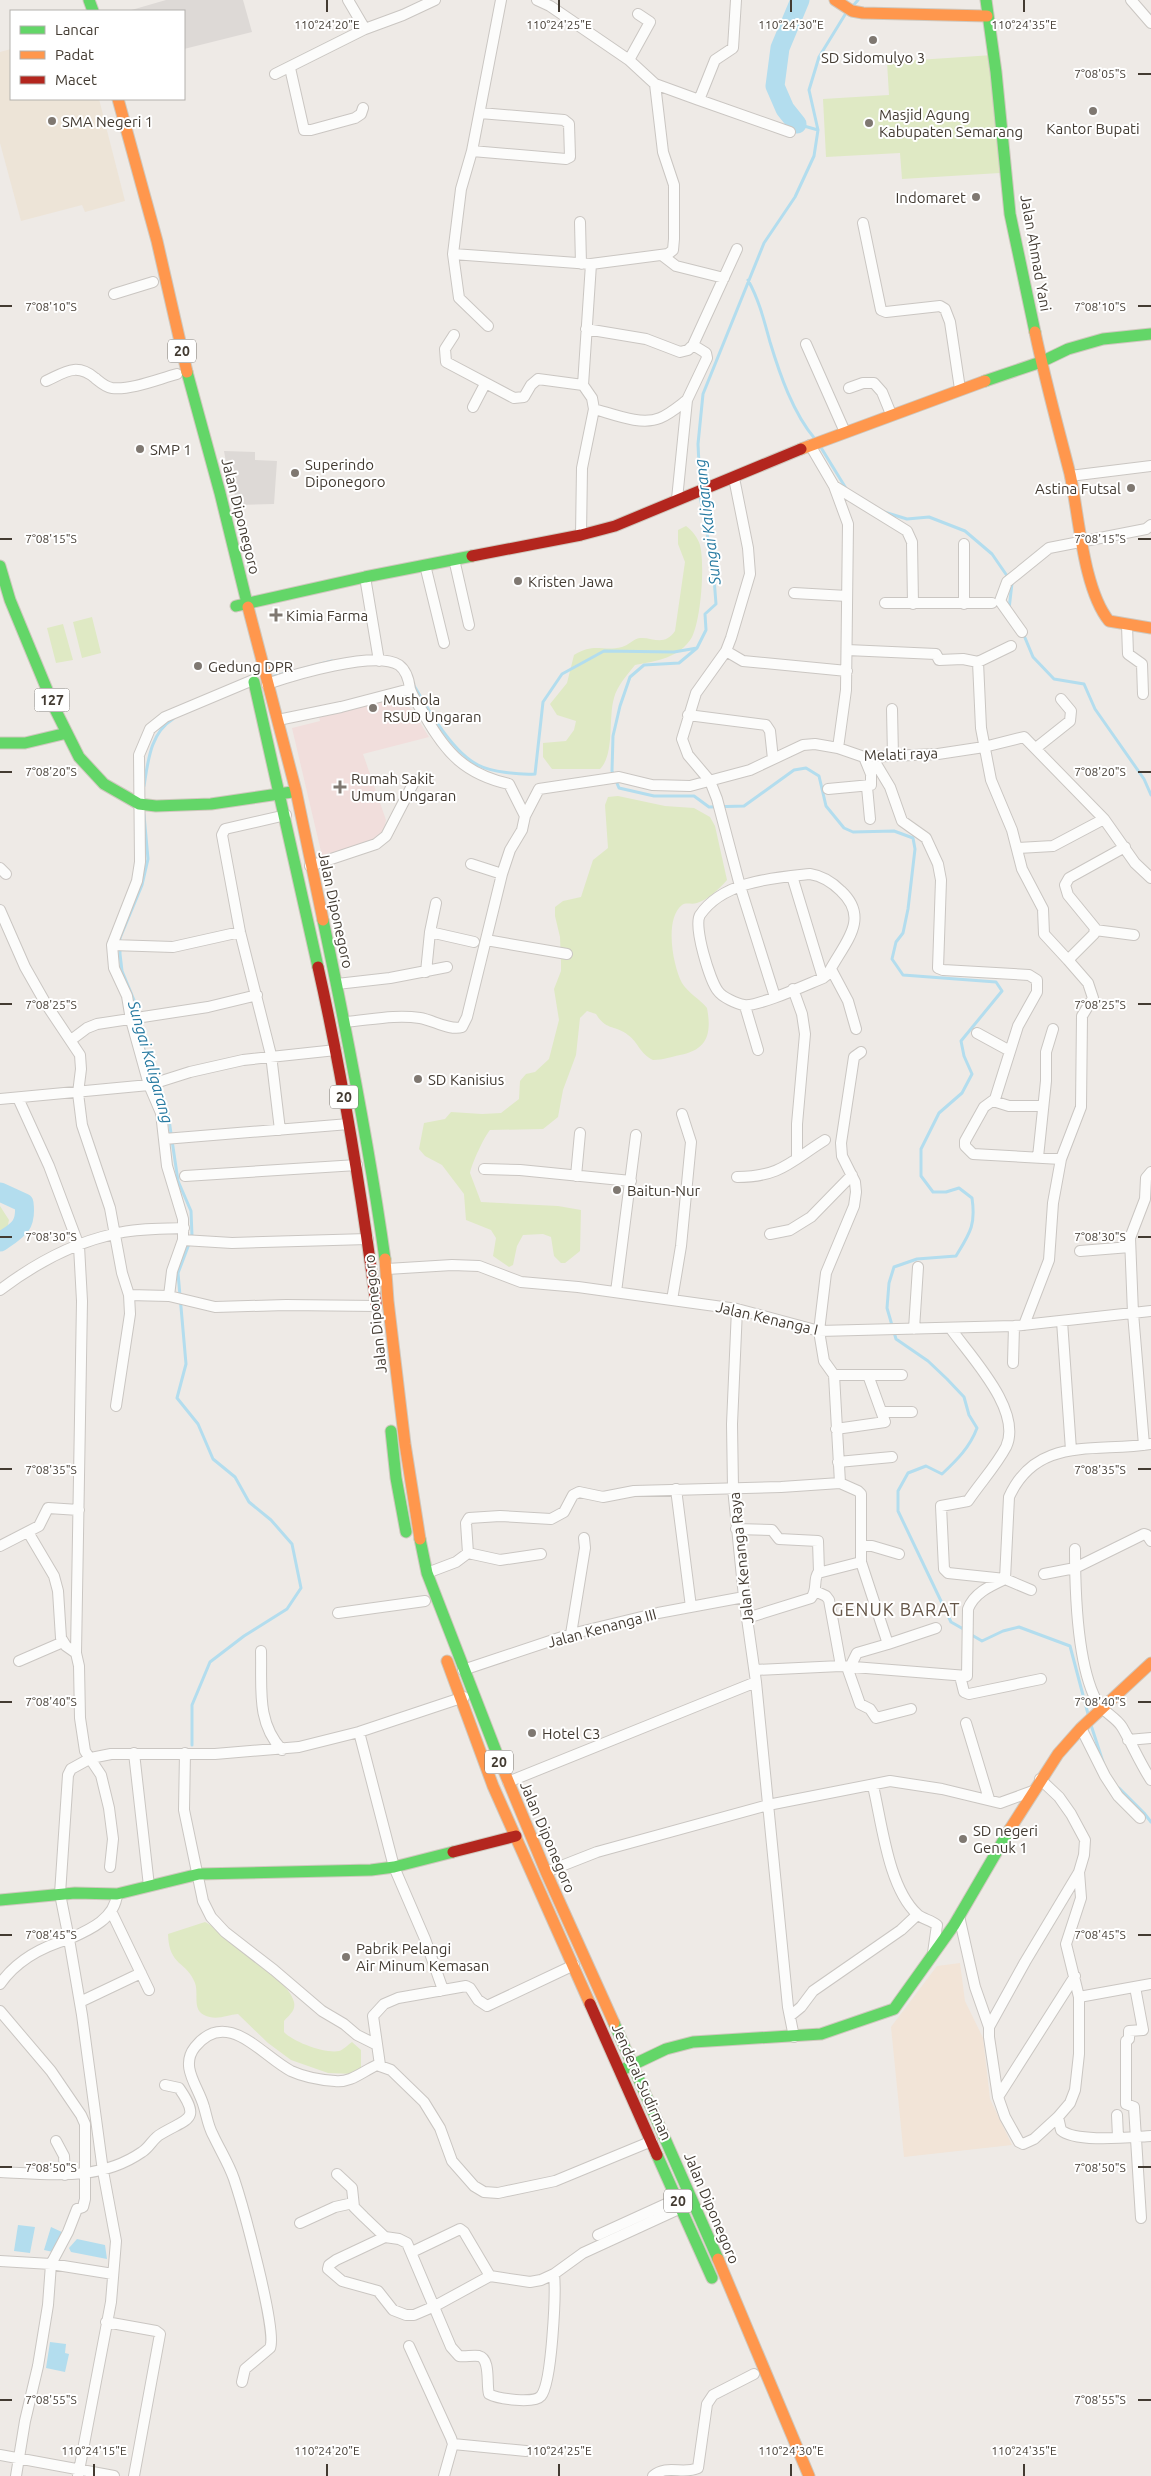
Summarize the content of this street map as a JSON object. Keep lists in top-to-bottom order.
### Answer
{
  "streets": {
    "main road": [
      "Jalan Ahmad Yani",
      "20",
      "Jalan Diponegoro",
      "127",
      "Jenderal Sudirman"
    ],
    "street": [
      "Melati raya",
      "Jalan Kenanga I",
      "Jalan Kenanga Raya",
      "Jalan Kenanga III"
    ]
  },
  "crossings": [
    ["20", "Jalan Diponegoro"],
    ["Jalan Diponegoro", "127"],
    ["Jalan Diponegoro", "Jalan Kenanga I"],
    ["Jalan Diponegoro", "Jalan Kenanga III"],
    ["Jalan Diponegoro", "Jenderal Sudirman"],
    ["Jalan Kenanga I", "Jalan Kenanga Raya"],
    ["Jalan Kenanga Raya", "Jalan Kenanga III"]
  ],
  "districts": ["GENUK BARAT"],
  "water": ["Sungai Kaligarang"],
  "places": {
    "other": [
      "SD Sidomulyo 3",
      "Kantor Bupati",
      "SMA Negeri 1",
      "Masjid Agung Kabupaten Semarang",
      "Indomaret",
      "SMP 1",
      "Superindo Diponegoro",
      "Astina Futsal",
      "Kristen Jawa",
      "Gedung DPR",
      "Mushola RSUD Ungaran",
      "SD Kanisius",
      "Baitun-Nur",
      "Hotel C3",
      "SD negeri Genuk 1",
      "Pabrik Pelangi Air Minum Kemasan"
    ],
    "health": ["Kimia Farma", "Rumah Sakit Umum Ungaran"]
  },
  "legend": ["Lancar", "Padat", "Macet"],
  "coordinates": [
    "110°24'20\"E",
    "110°24'25\"E",
    "110°24'30\"E",
    "110°24'35\"E",
    "7°08'05\"S",
    "7°08'10\"S",
    "7°08'15\"S",
    "7°08'20\"S",
    "7°08'25\"S",
    "7°08'30\"S",
    "7°08'35\"S",
    "7°08'40\"S",
    "7°08'45\"S",
    "7°08'50\"S",
    "7°08'55\"S",
    "110°24'15\"E"
  ]
}
